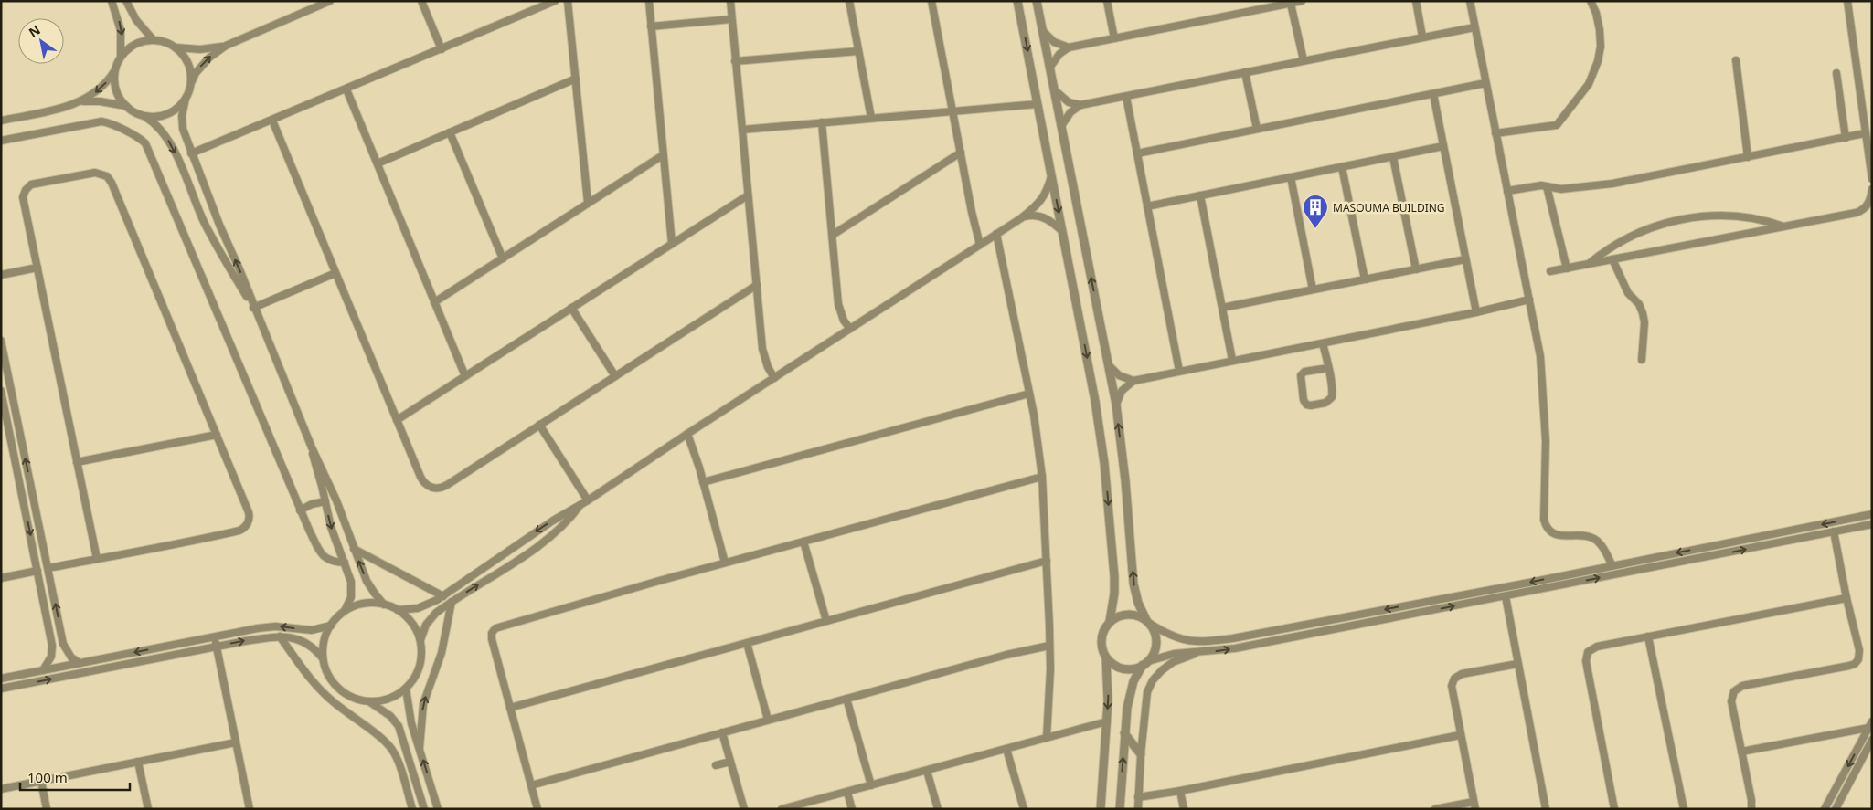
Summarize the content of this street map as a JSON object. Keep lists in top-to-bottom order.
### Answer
{
  "places": {
    "building": ["MASOUMA BUILDING"]
  },
  "scale_bar": "100 m",
  "north": "top left"
}
